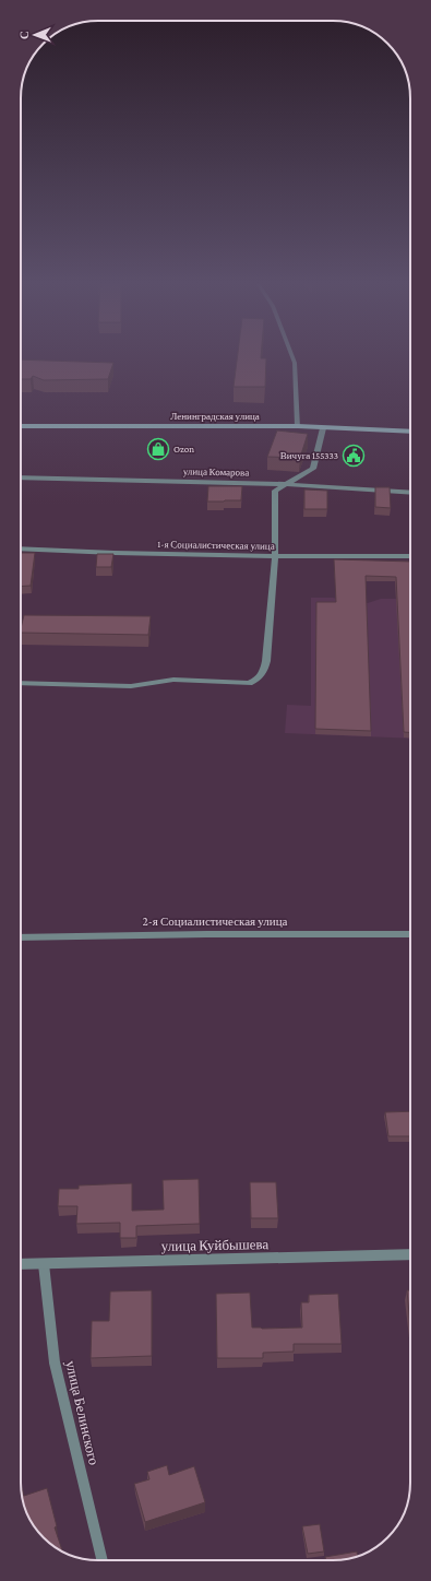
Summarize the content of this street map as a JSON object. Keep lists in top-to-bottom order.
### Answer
{
  "streets": {
    "main road": ["Ленинградская улица"],
    "street": [
      "улица Комарова",
      "1-я Социалистическая улица",
      "2-я Социалистическая улица",
      "улица Куйбышева"
    ],
    "lane": ["улица Белинского"]
  },
  "crossings": [
    ["улица Куйбышева", "улица Белинского"]
  ],
  "places": {
    "shop": ["Ozon"],
    "public building": ["Вичуга 155333"]
  },
  "north": "left"
}
